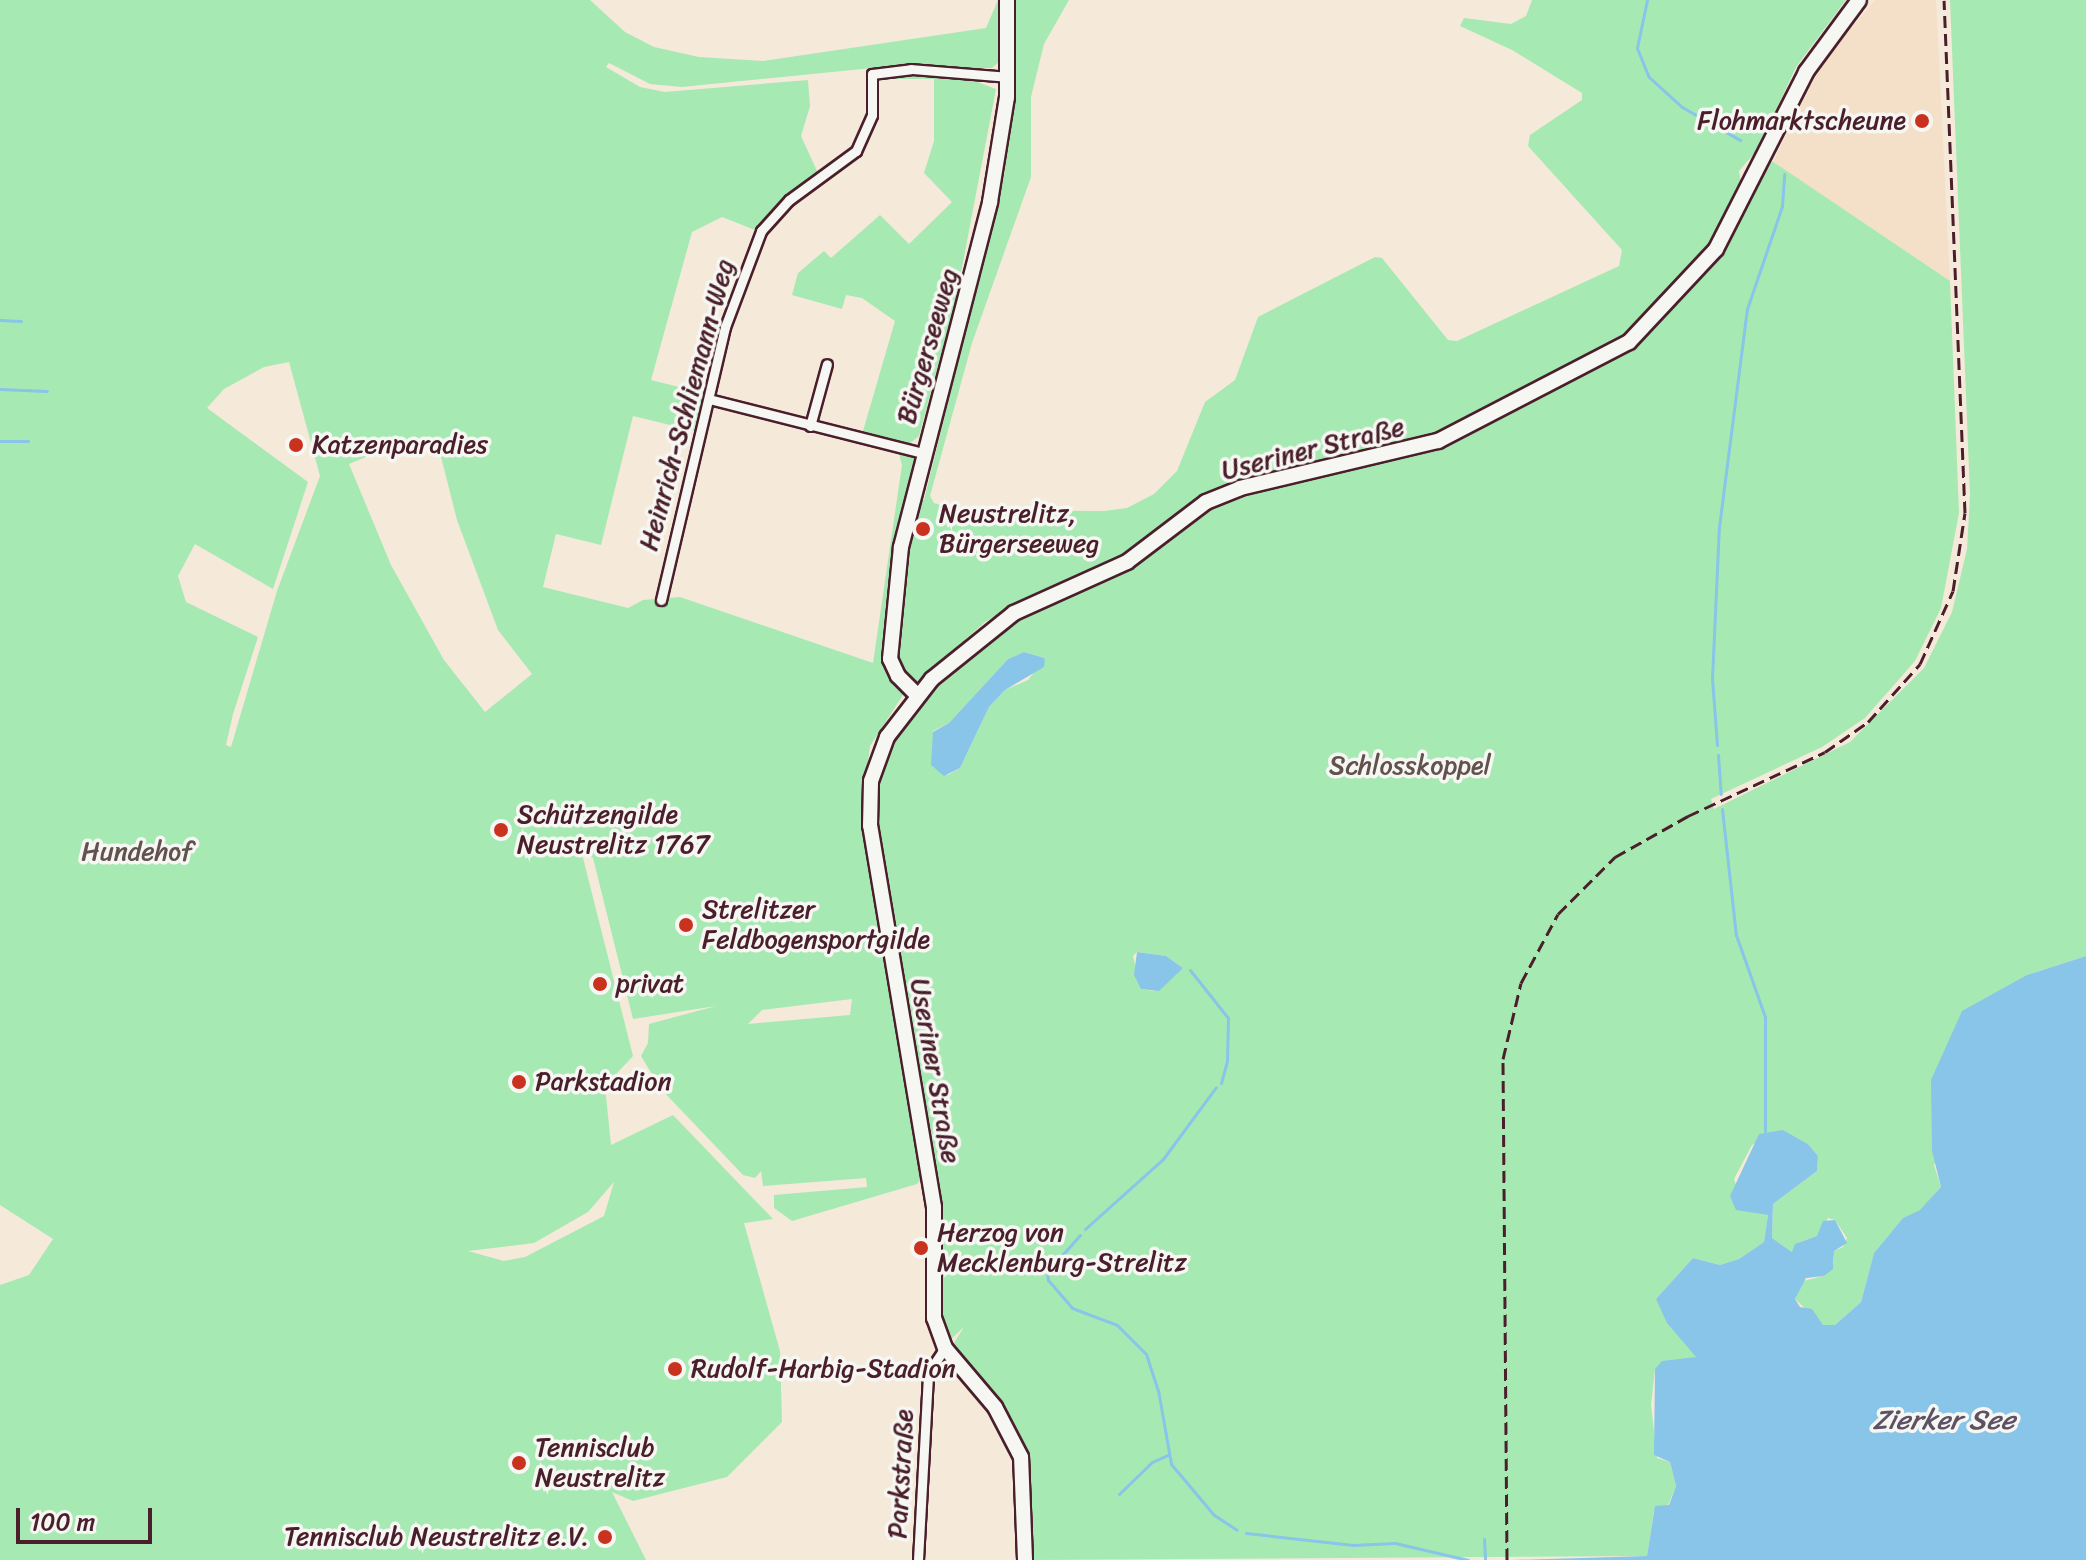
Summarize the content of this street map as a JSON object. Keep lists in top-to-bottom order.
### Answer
{
  "streets": {
    "main road": ["Bürgerseeweg", "Useriner Straße"],
    "street": ["Heinrich-Schliemann-Weg", "Parkstraße"]
  },
  "crossings": [
    ["Bürgerseeweg", "Heinrich-Schliemann-Weg"],
    ["Bürgerseeweg", "Useriner Straße"],
    ["Useriner Straße", "Parkstraße"]
  ],
  "water": ["Zierker See"],
  "parks": ["Schlosskoppel", "Hundehof"],
  "places": [
    "Flohmarktscheune",
    "Katzenparadies",
    "Neustrelitz, Bürgerseeweg",
    "Schützengilde Neustrelitz 1767",
    "Strelitzer Feldbogensportgilde",
    "privat",
    "Parkstadion",
    "Herzog von Mecklenburg-Strelitz",
    "Rudolf-Harbig-Stadion",
    "Tennisclub Neustrelitz",
    "Tennisclub Neustrelitz e.V."
  ],
  "scale_bar": "100 m"
}
